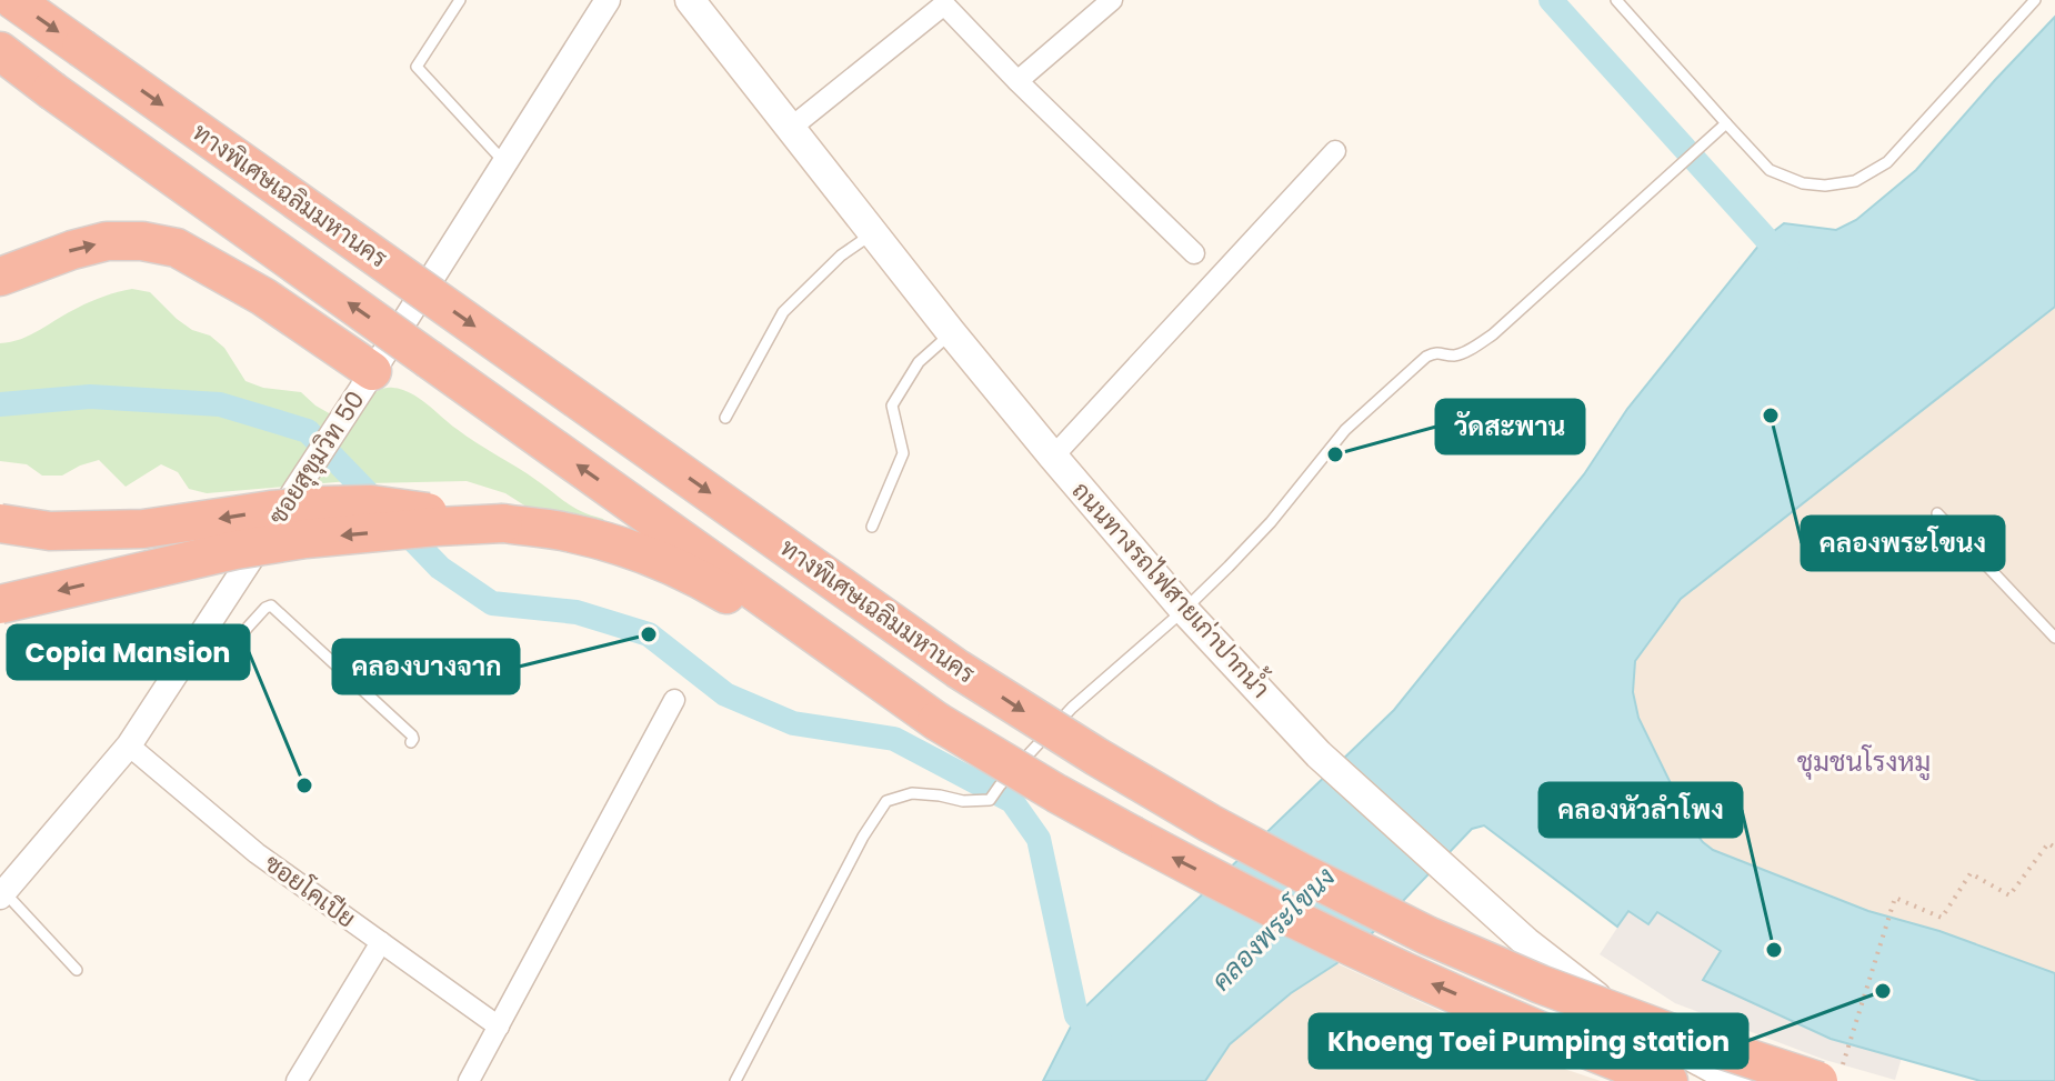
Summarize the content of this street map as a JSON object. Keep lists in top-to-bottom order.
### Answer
{
  "streets": {
    "highway": ["ทางพิเศษเฉลิมมหานคร"],
    "main road": ["ถนนทางรถไฟสายเก่าปากน้ำ"],
    "street": ["ซอยสุขุมวิท 50", "ซอยโคเปีย"]
  },
  "crossings": [
    ["ซอยสุขุมวิท 50", "ซอยโคเปีย"]
  ],
  "districts": ["ชุมชนโรงหมู"],
  "water": ["คลองพระโขนง"],
  "places": [
    "คลองพระโขนง",
    "วัดสะพาน",
    "คลองบางจาก",
    "Copia Mansion",
    "คลองหัวลำโพง",
    "Khoeng Toei Pumping station"
  ]
}
